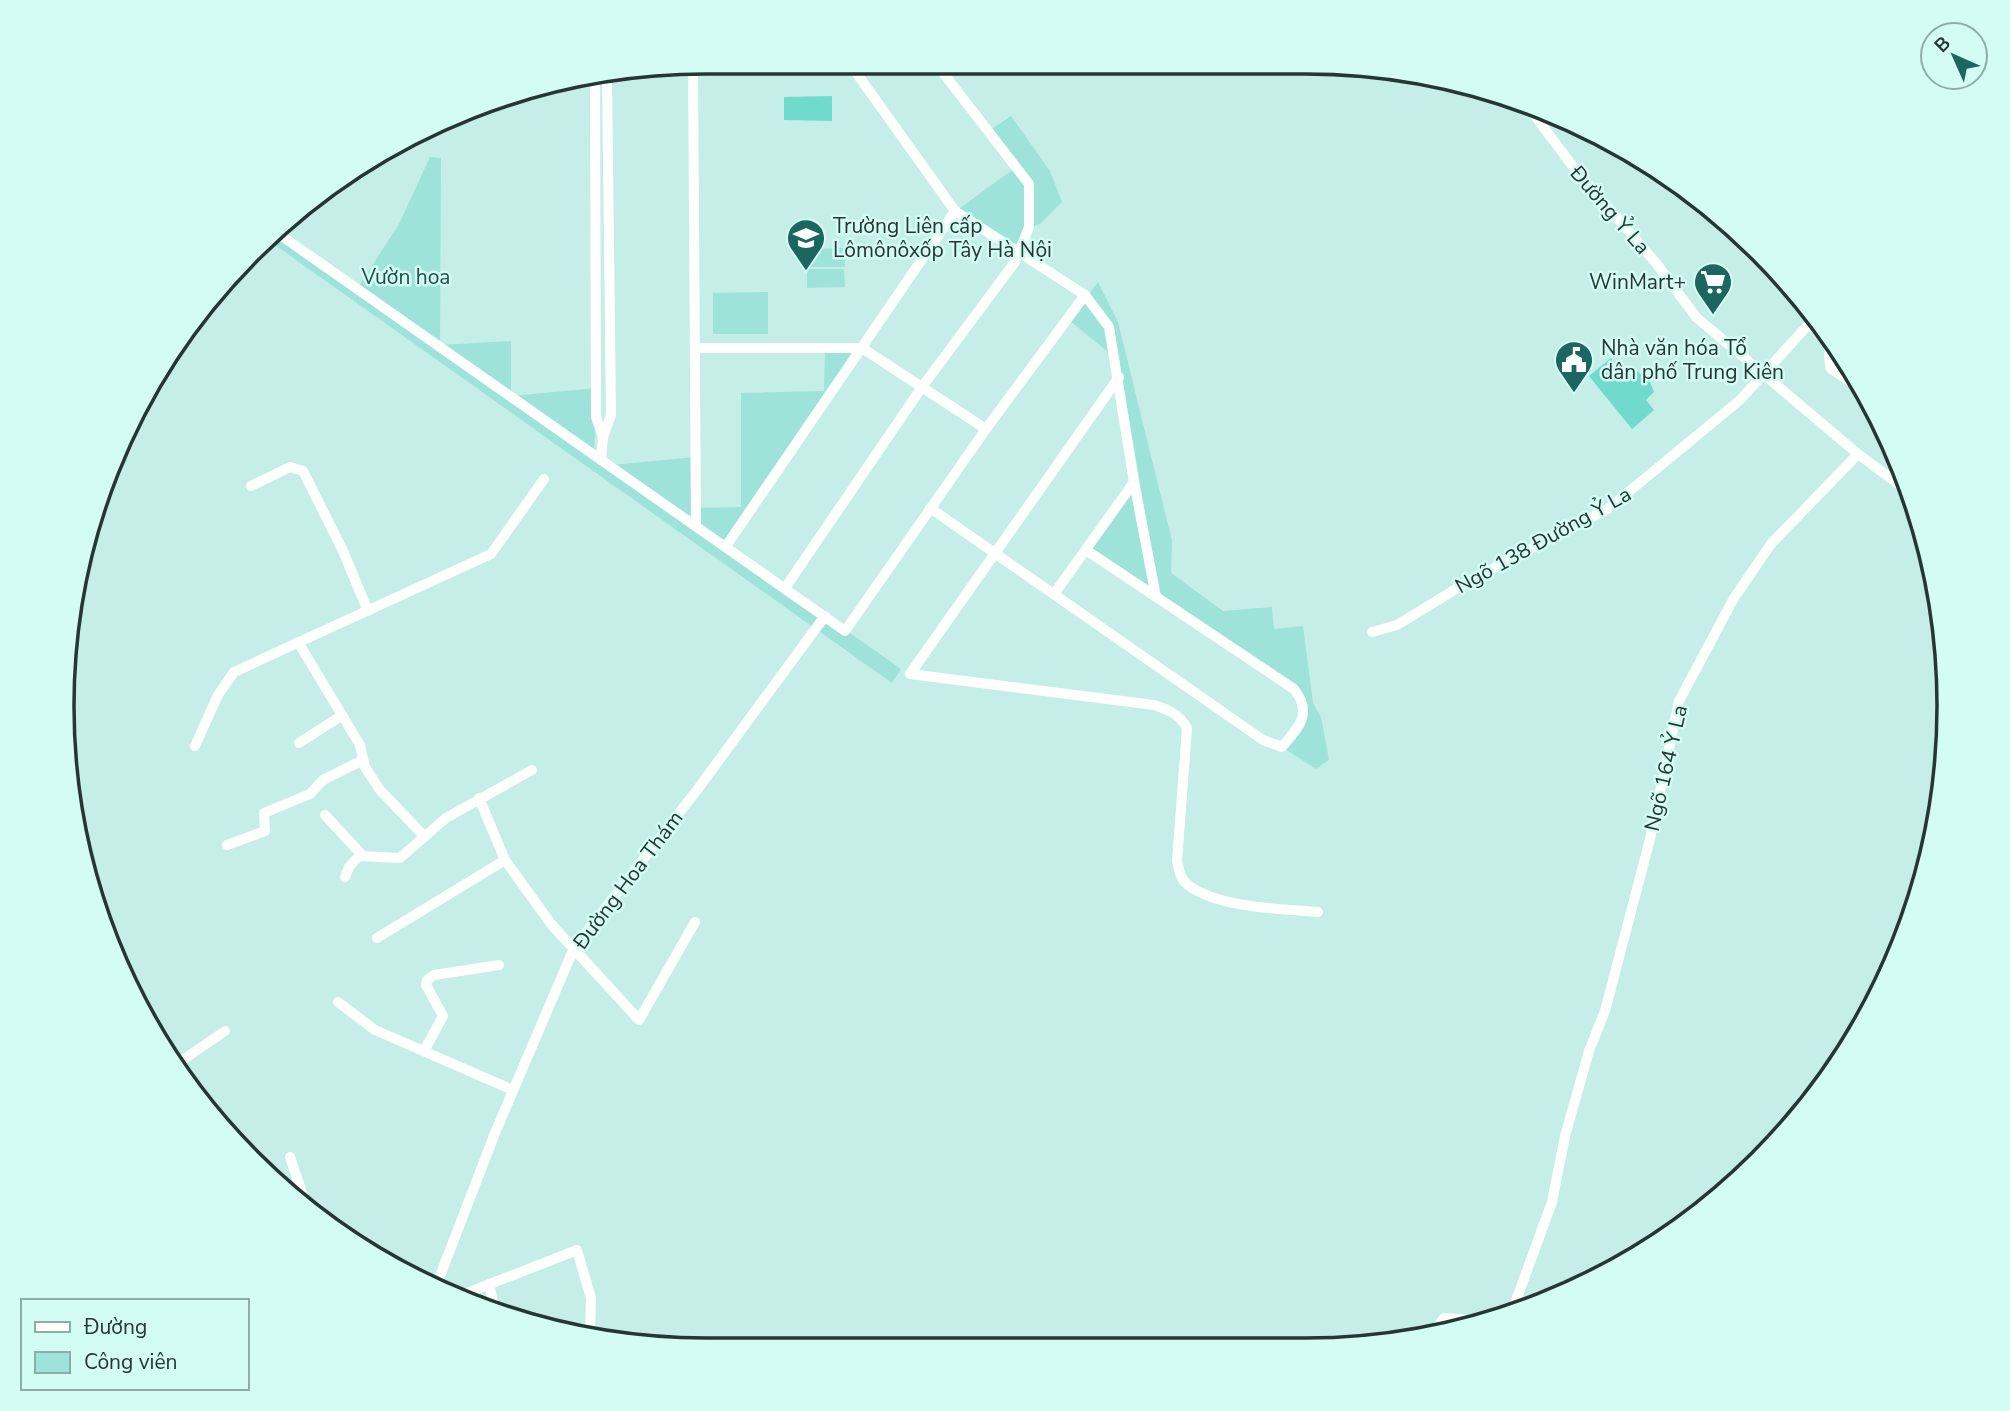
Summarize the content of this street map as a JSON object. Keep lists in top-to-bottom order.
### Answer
{
  "streets": {
    "street": [
      "Đường Ỷ La",
      "Ngõ 138 Đường Ỷ La",
      "Ngõ 164 Ỷ La",
      "Đường Hoa Thám"
    ]
  },
  "crossings": [
    ["Đường Ỷ La", "Ngõ 138 Đường Ỷ La"],
    ["Đường Ỷ La", "Ngõ 164 Ỷ La"]
  ],
  "parks": ["Vườn hoa"],
  "places": {
    "school or university": ["Trường Liên cấp Lômônôxốp Tây Hà Nội"],
    "supermarket": ["WinMart+"],
    "public building": ["Nhà văn hóa Tổ dân phố Trung Kiên"]
  },
  "legend": ["Đường", "Công viên"],
  "north": "top left"
}
